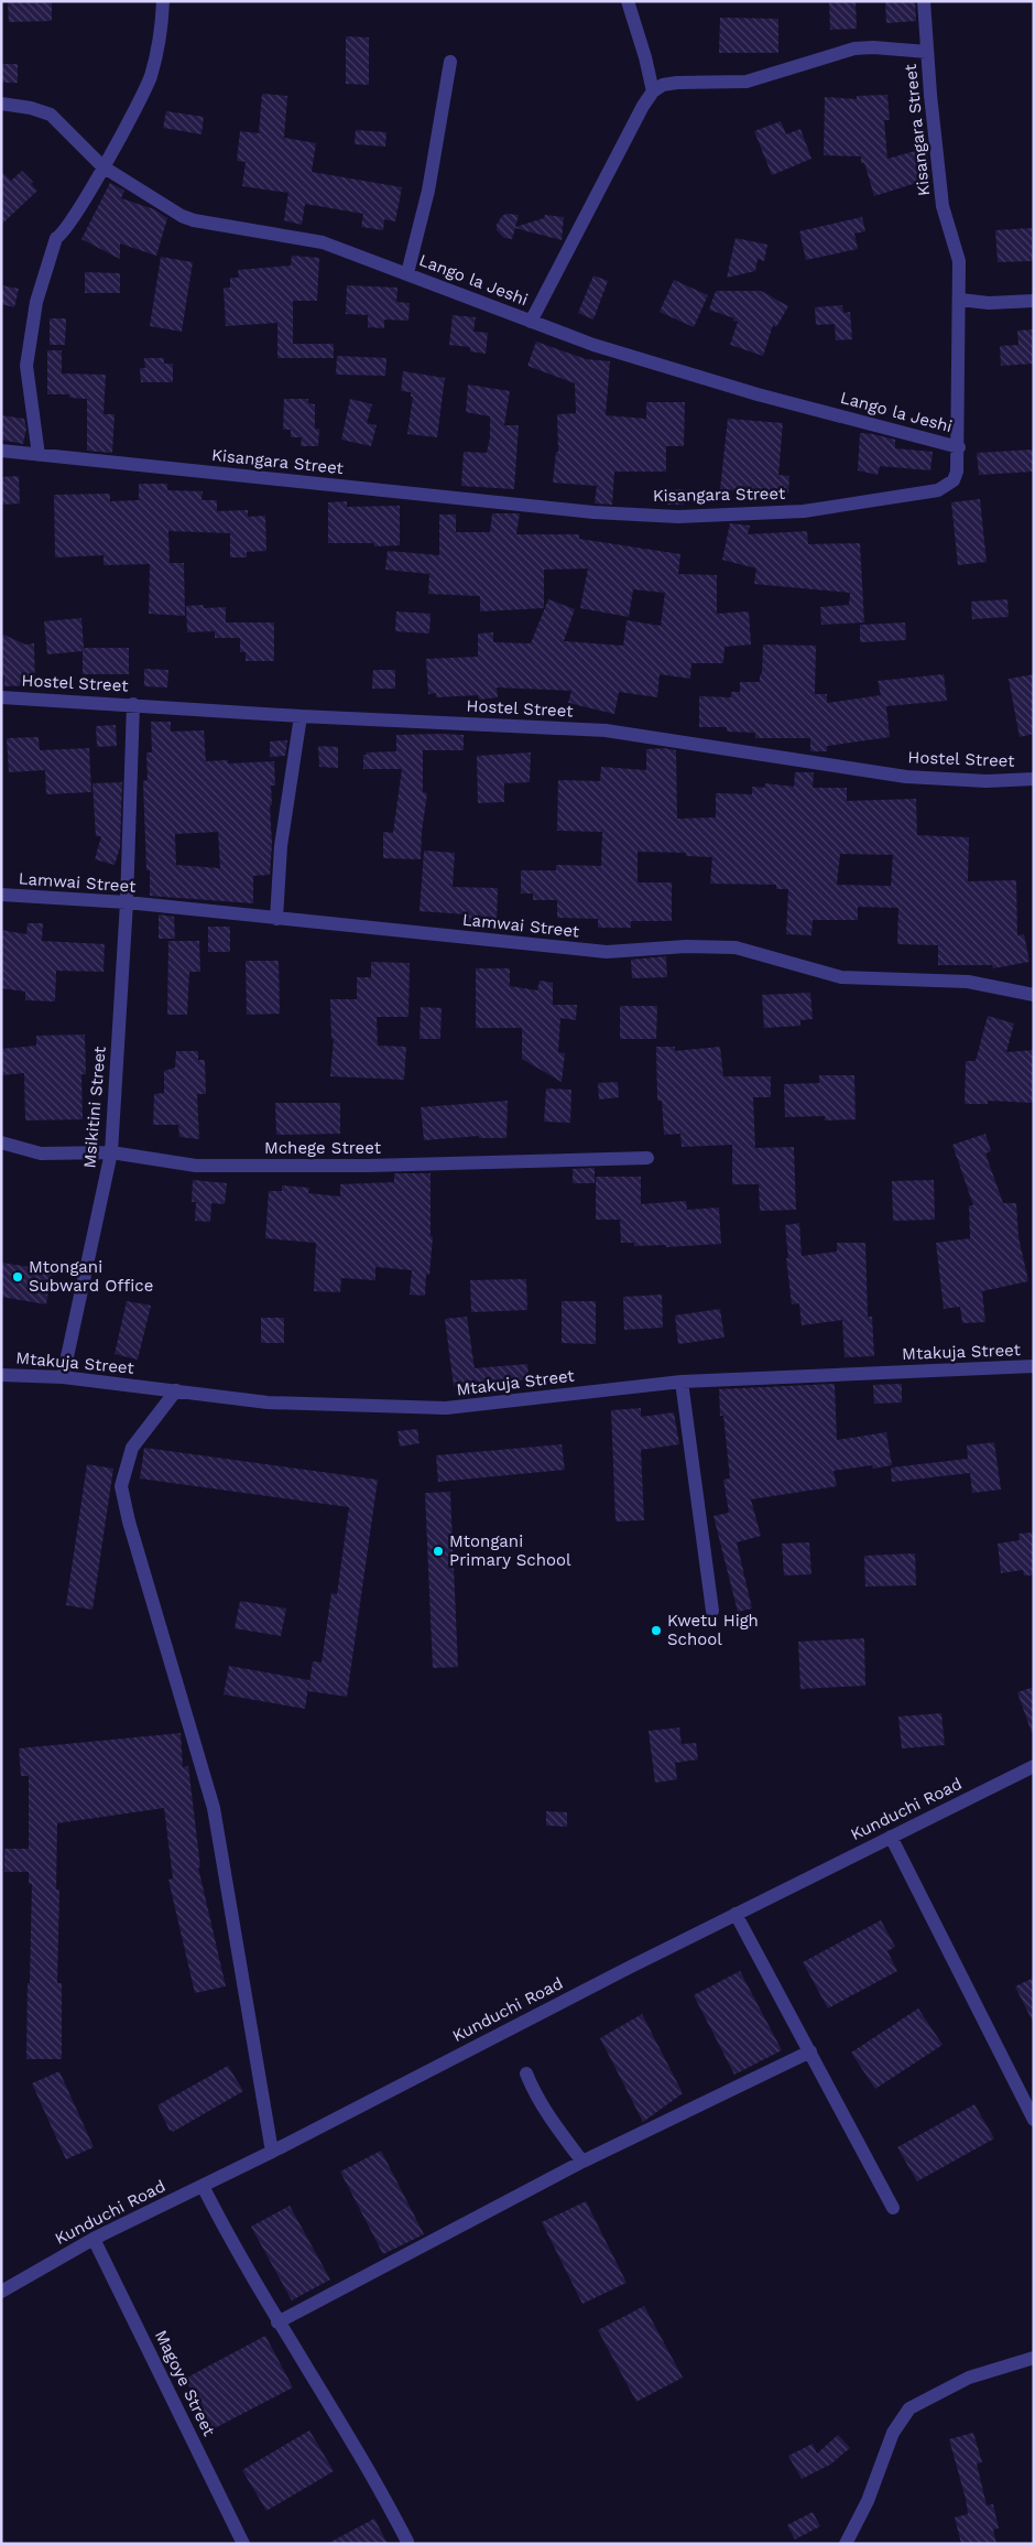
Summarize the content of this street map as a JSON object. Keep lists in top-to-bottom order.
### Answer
{
  "streets": {
    "street": [
      "Kisangara Street",
      "Lango la Jeshi",
      "Hostel Street",
      "Lamwai Street",
      "Msikitini Street",
      "Mchege Street",
      "Mtakuja Street",
      "Kunduchi Road",
      "Magoye Street"
    ]
  },
  "crossings": [
    ["Kisangara Street", "Lango la Jeshi"],
    ["Hostel Street", "Msikitini Street"],
    ["Lamwai Street", "Msikitini Street"],
    ["Msikitini Street", "Mchege Street"],
    ["Msikitini Street", "Mtakuja Street"],
    ["Kunduchi Road", "Magoye Street"]
  ],
  "places": ["Mtongani Subward Office", "Mtongani Primary School", "Kwetu High School"]
}
